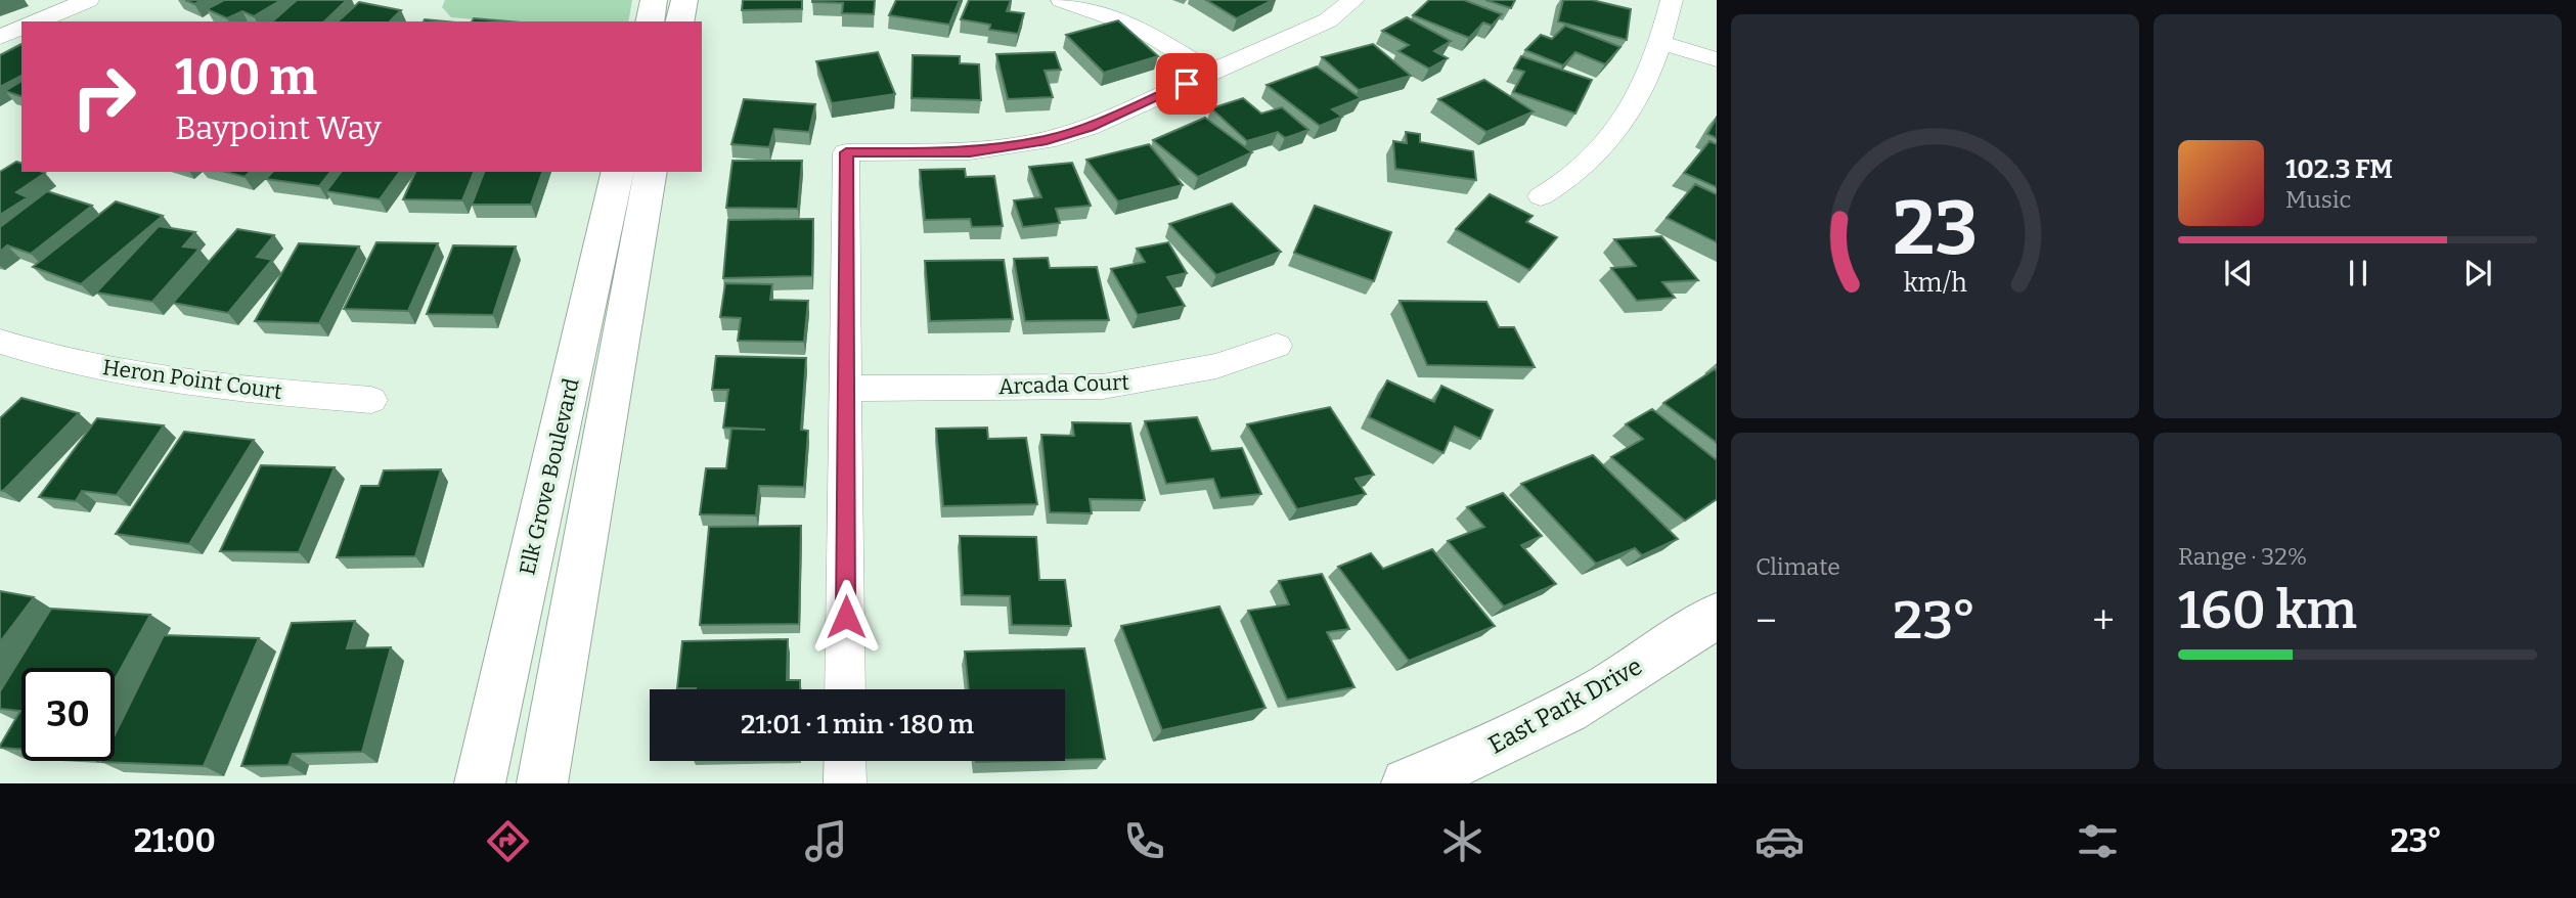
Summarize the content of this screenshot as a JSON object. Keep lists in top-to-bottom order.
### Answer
{
  "streets": {
    "main road": ["Elk Grove Boulevard", "East Park Drive"],
    "street": ["Heron Point Court", "Arcada Court"]
  },
  "page": {
    "turn": ["100 m", "Baypoint Way"],
    "song": ["102.3 FM", "Music"],
    "tile": [
      "Climate",
      ["Range · 32%", "160 km"]
    ],
    "heat": ["−", "23°", "+"],
    "limit": "30",
    "trip": "21:01 · 1 min · 180 m",
    "tabs": ["21:00", "23°"],
    "gauge": ["23", "km/h"]
  }
}
